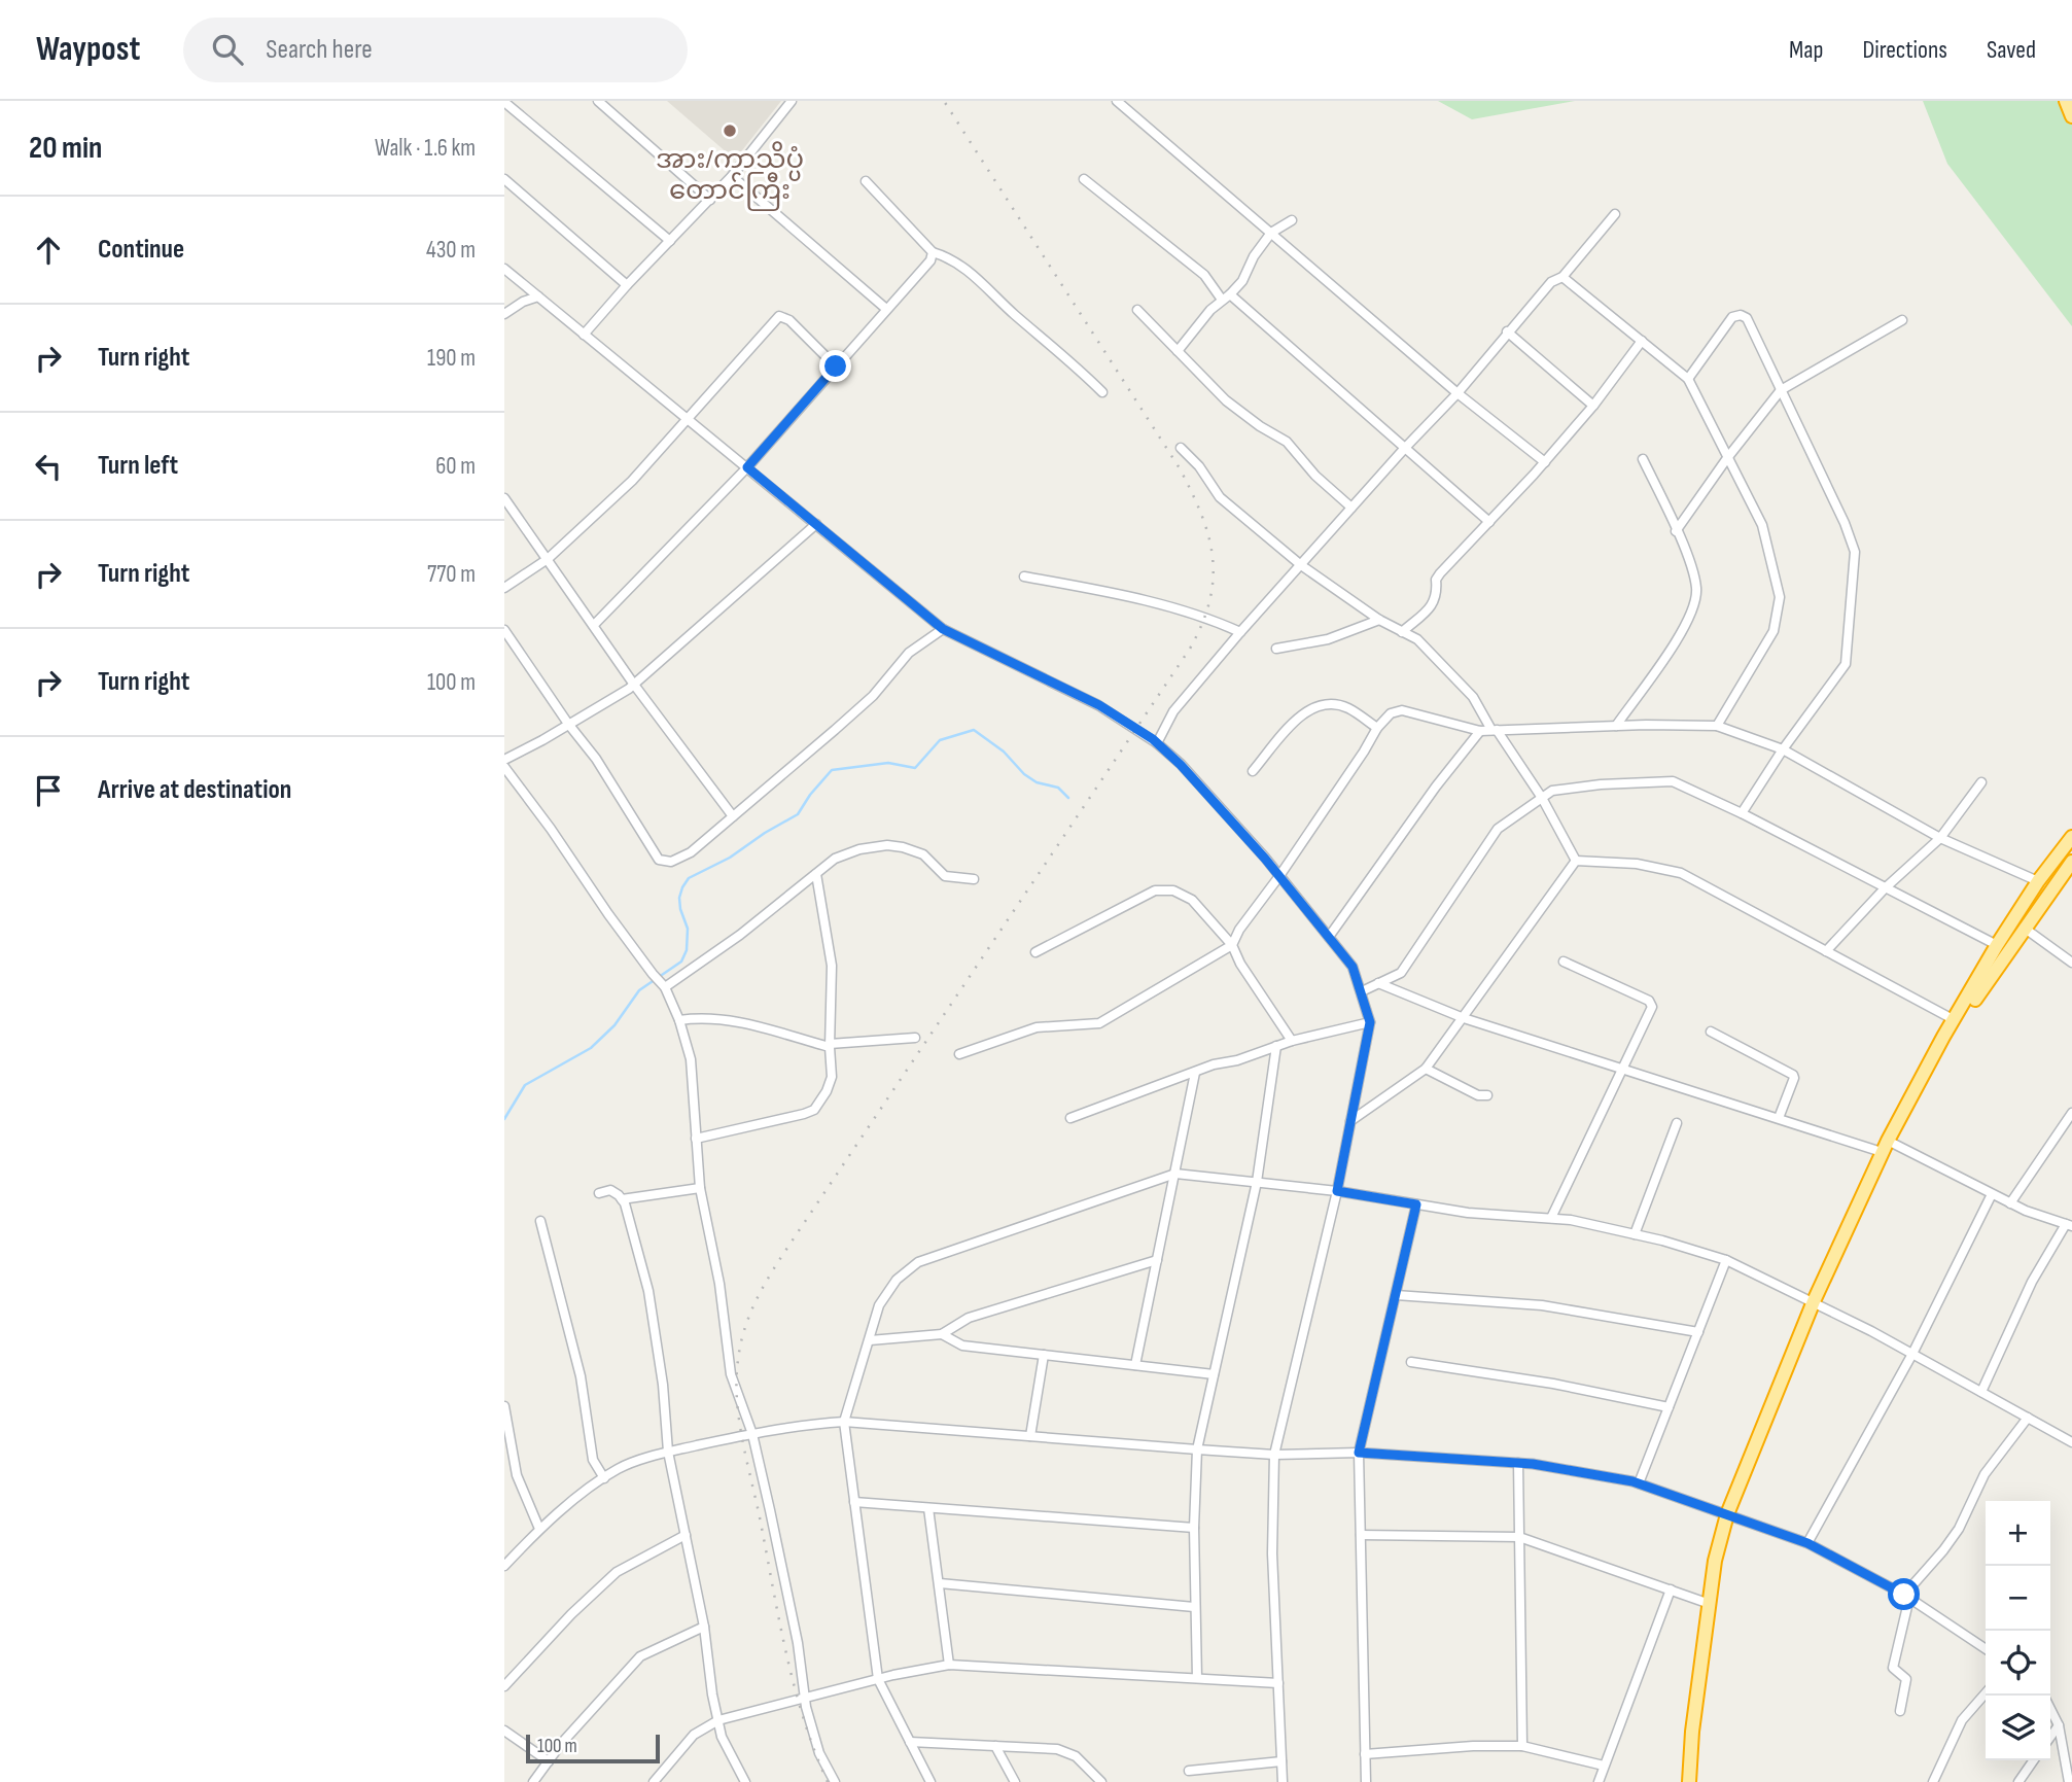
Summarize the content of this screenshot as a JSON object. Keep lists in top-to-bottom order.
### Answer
{
  "places": ["အား/ကာသိပ္ပံ တောင်ကြီး"],
  "scale_bar": "100 m",
  "page": {
    "header": "Waypost",
    "search": "Search here",
    "nav": ["Map", "Directions", "Saved"],
    "heading": ["20 min", "Walk · 1.6 km"],
    "list": [
      ["Continue", "430 m"],
      ["Turn right", "190 m"],
      ["Turn left", "60 m"],
      ["Turn right", "770 m"],
      ["Turn right", "100 m"],
      "Arrive at destination"
    ],
    "map_buttons": ["+", "−"],
    "scale": "100 m"
  }
}
